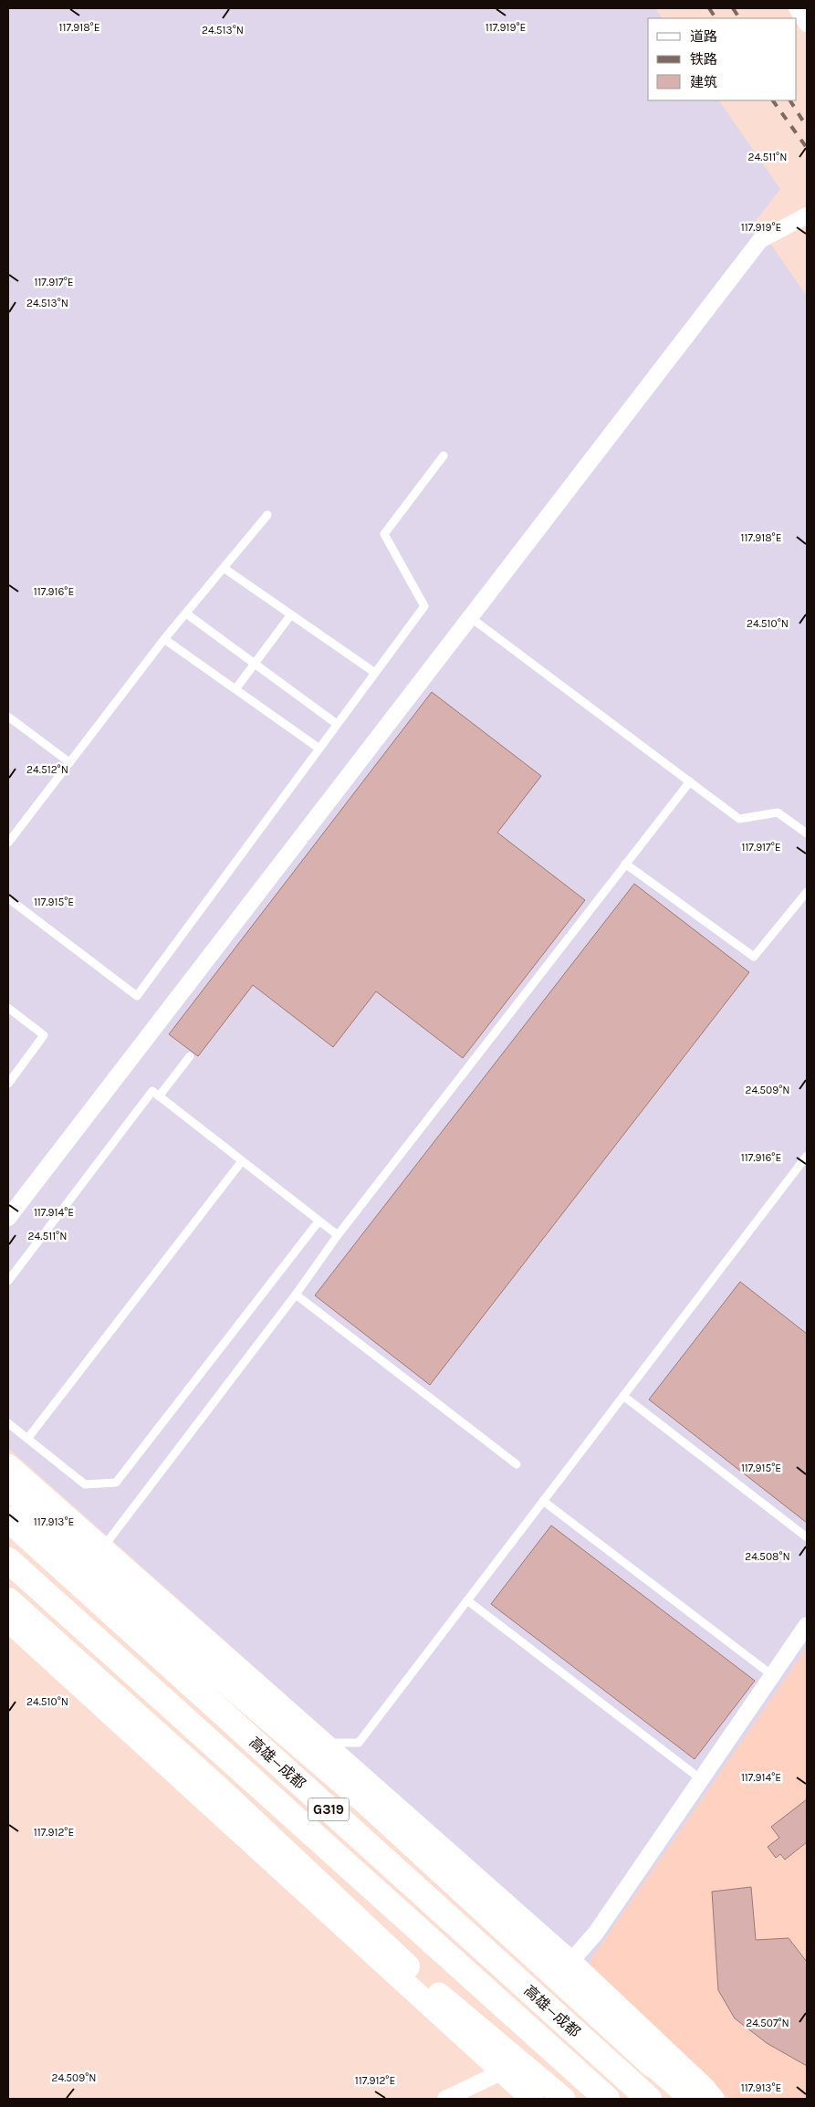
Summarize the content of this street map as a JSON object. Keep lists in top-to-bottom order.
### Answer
{
  "streets": {
    "highway": ["高雄—成都", "G319"]
  },
  "legend": ["道路", "铁路", "建筑"],
  "coordinates": [
    "117.918°E",
    "117.919°E",
    "24.513°N",
    "24.511°N",
    "117.917°E",
    "117.916°E",
    "24.510°N",
    "24.512°N",
    "117.915°E",
    "24.509°N",
    "117.914°E",
    "117.913°E",
    "24.508°N",
    "117.912°E",
    "24.507°N"
  ]
}
